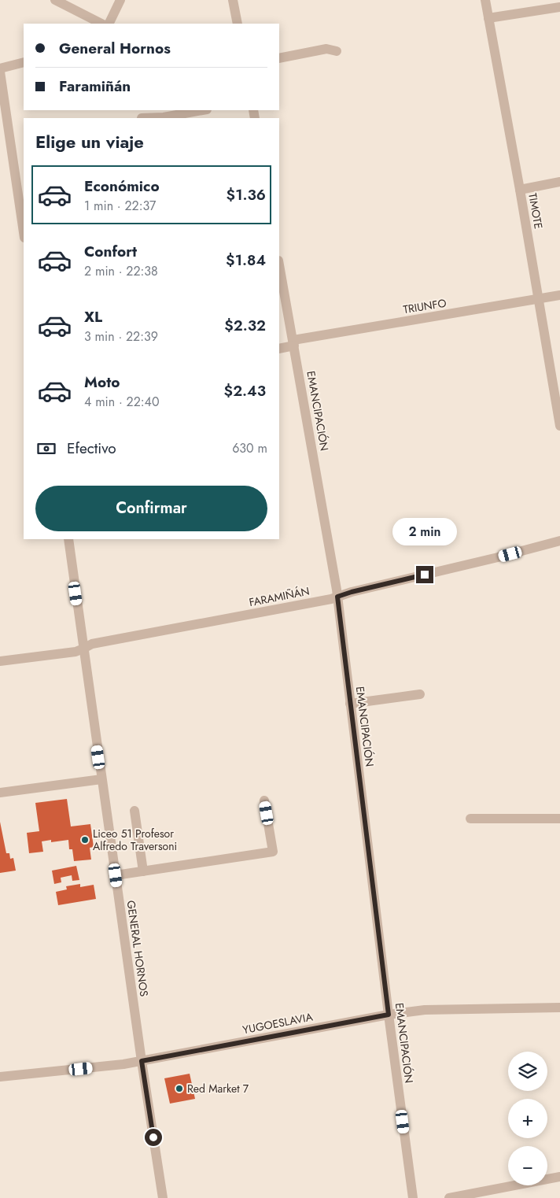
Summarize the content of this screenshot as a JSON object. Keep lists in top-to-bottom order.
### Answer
{
  "streets": {
    "street": [
      "TIMOTE",
      "TRIUNFO",
      "EMANCIPACIÓN",
      "FARAMIÑÁN",
      "GENERAL HORNOS",
      "YUGOESLAVIA"
    ]
  },
  "crossings": [
    ["TIMOTE", "TRIUNFO"],
    ["TRIUNFO", "EMANCIPACIÓN"],
    ["EMANCIPACIÓN", "FARAMIÑÁN"],
    ["EMANCIPACIÓN", "YUGOESLAVIA"],
    ["FARAMIÑÁN", "GENERAL HORNOS"],
    ["GENERAL HORNOS", "YUGOESLAVIA"]
  ],
  "places": ["Liceo 51 Profesor Alfredo Traversoni", "Red Market 7"],
  "page": {
    "banner": ["General Hornos", "Faramiñán"],
    "heading": "Elige un viaje",
    "list": [
      {
        "name": "Económico",
        "note": "1 min · 22:37",
        "value": "$1.36"
      },
      {
        "name": "Confort",
        "note": "2 min · 22:38",
        "value": "$1.84"
      },
      {
        "name": "XL",
        "note": "3 min · 22:39",
        "value": "$2.32"
      },
      {
        "name": "Moto",
        "note": "4 min · 22:40",
        "value": "$2.43"
      }
    ],
    "pay": ["Efectivo", "630 m"],
    "buttons": "Confirmar",
    "bubble": "2 min",
    "map_buttons": ["+", "−"]
  }
}
